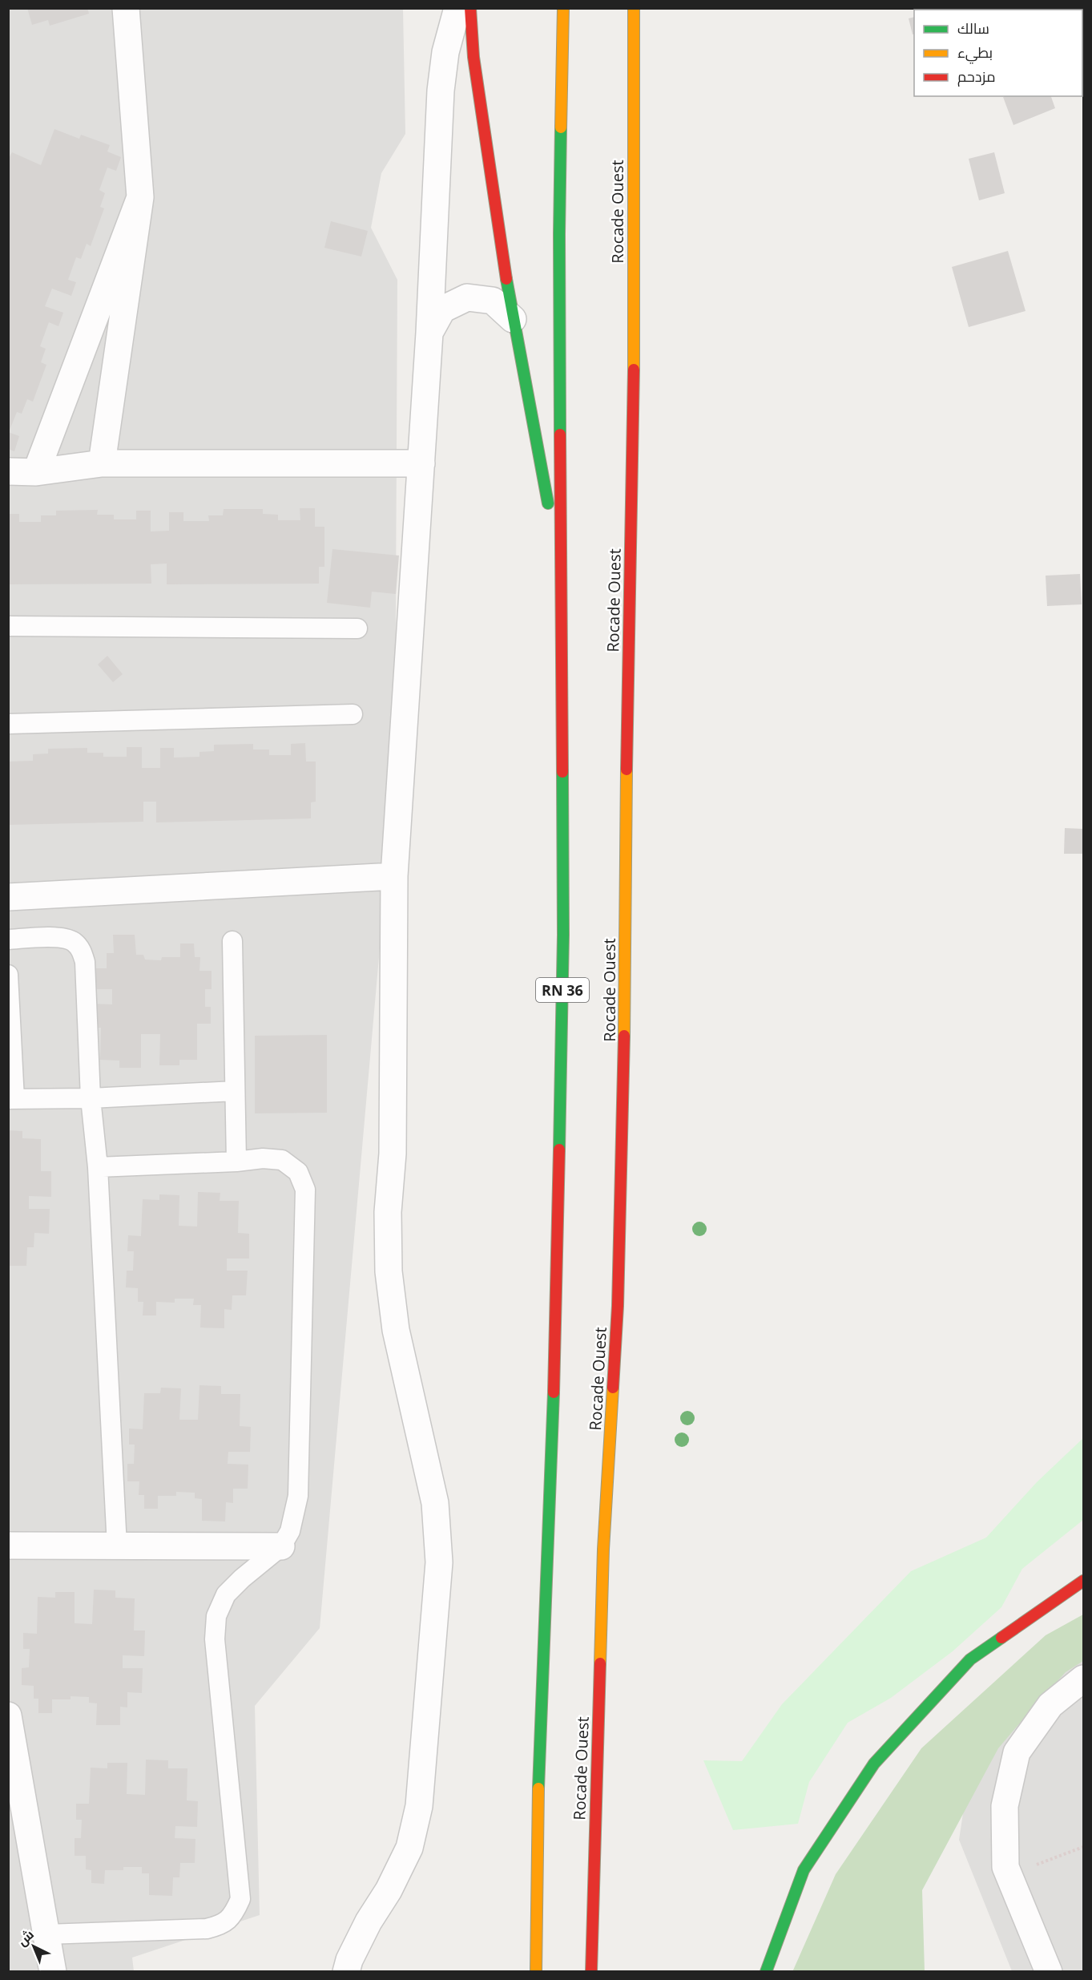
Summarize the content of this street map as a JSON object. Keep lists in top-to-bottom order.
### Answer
{
  "streets": {
    "main road": ["Rocade Ouest", "RN 36"]
  },
  "legend": ["سالك", "بطيء", "مزدحم"],
  "north": "top left"
}
